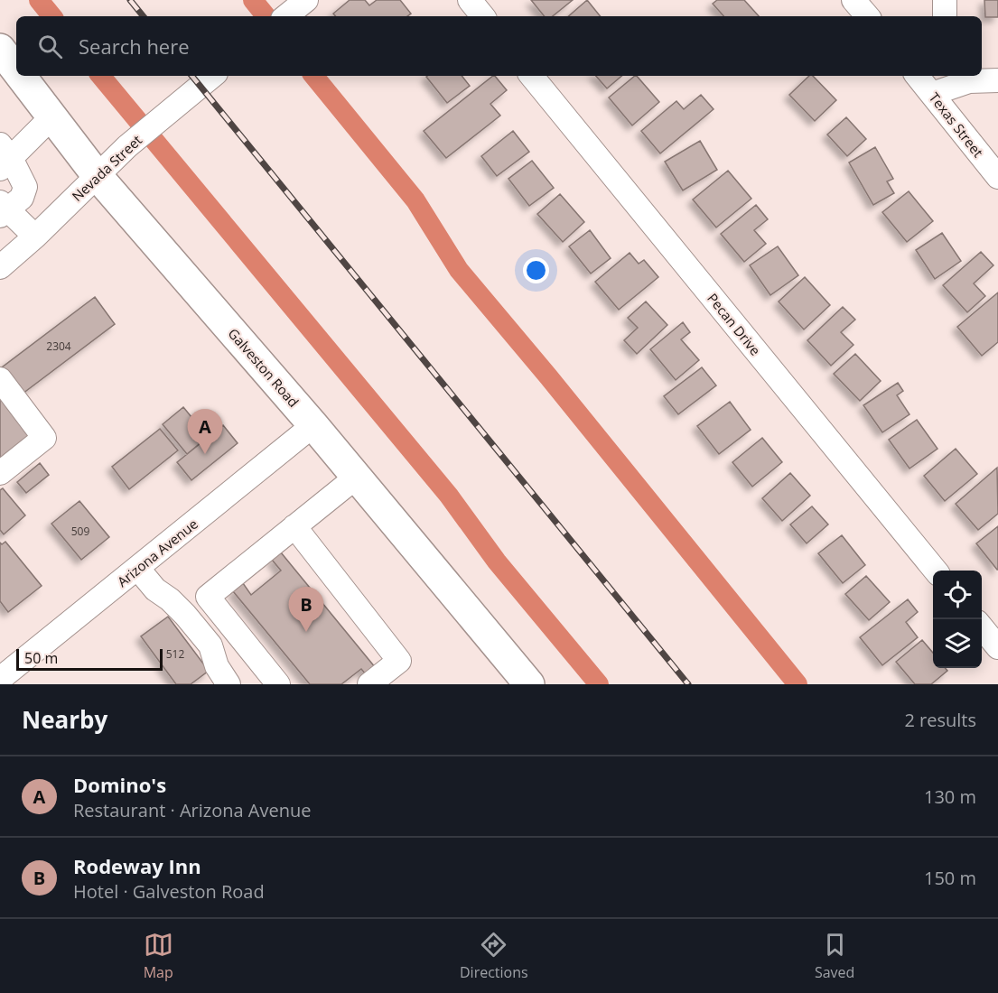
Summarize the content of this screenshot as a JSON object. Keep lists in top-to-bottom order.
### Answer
{
  "streets": {
    "main road": ["Galveston Road"],
    "street": [
      "Texas Street",
      "Nevada Street",
      "Pecan Drive",
      "Arizona Avenue"
    ]
  },
  "crossings": [
    ["Nevada Street", "Galveston Road"],
    ["Galveston Road", "Arizona Avenue"]
  ],
  "house_numbers": ["2304", "509", "512"],
  "scale_bar": "50 m",
  "page": {
    "search": "Search here",
    "pins": ["A", "B"],
    "scale": "50 m",
    "heading": ["Nearby", "2 results"],
    "list": [
      {
        "mark": "A",
        "name": "Domino's",
        "note": "Restaurant · Arizona Avenue",
        "value": "130 m"
      },
      {
        "mark": "B",
        "name": "Rodeway Inn",
        "note": "Hotel · Galveston Road",
        "value": "150 m"
      }
    ],
    "nav": ["Map", "Directions", "Saved"]
  }
}
